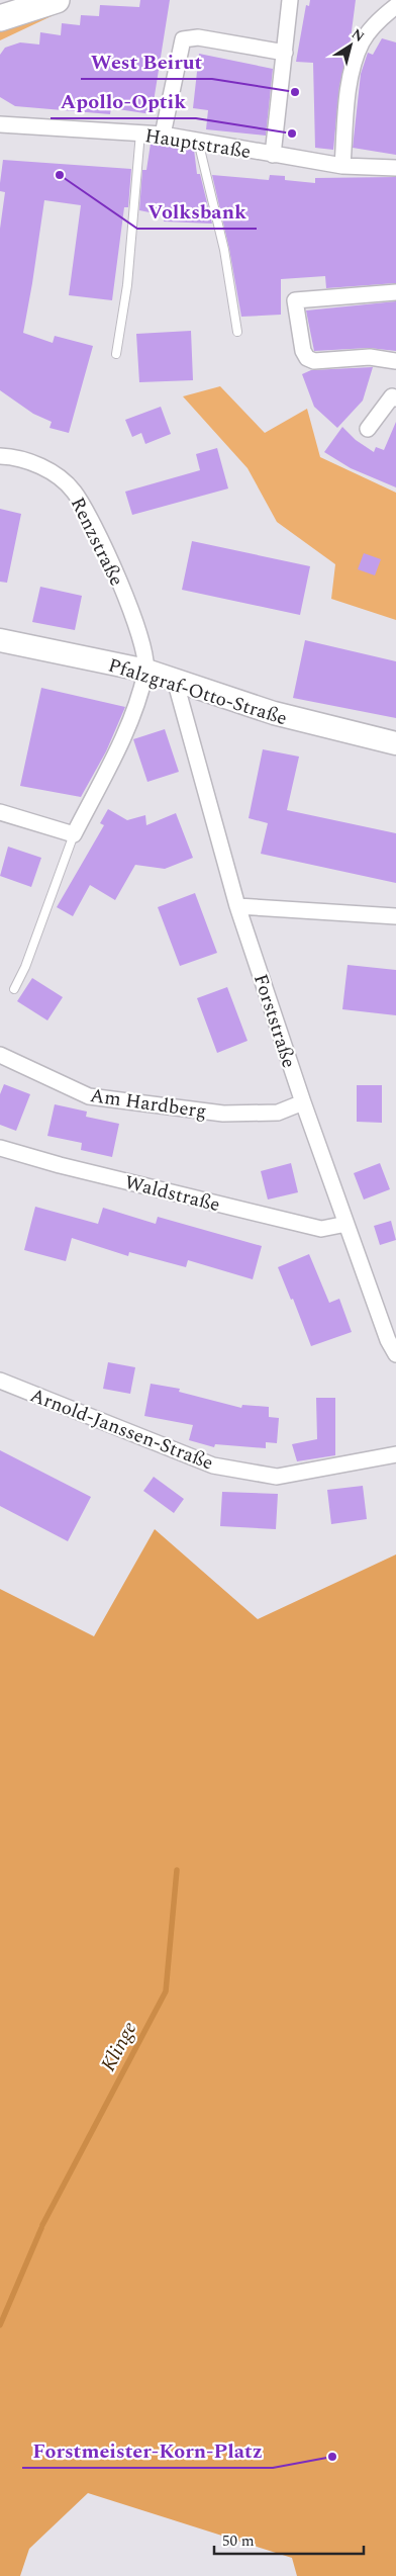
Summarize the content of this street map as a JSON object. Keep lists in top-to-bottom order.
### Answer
{
  "streets": {
    "street": [
      "Hauptstraße",
      "Renzstraße",
      "Pfalzgraf-Otto-Straße",
      "Forststraße",
      "Am Hardberg",
      "Waldstraße",
      "Arnold-Janssen-Straße"
    ]
  },
  "crossings": [
    ["Renzstraße", "Pfalzgraf-Otto-Straße"],
    ["Pfalzgraf-Otto-Straße", "Forststraße"],
    ["Forststraße", "Am Hardberg"],
    ["Forststraße", "Waldstraße"]
  ],
  "water": ["Klinge"],
  "places": [
    "West Beirut",
    "Apollo-Optik",
    "Volksbank",
    "Forstmeister-Korn-Platz"
  ],
  "scale_bar": "50 m",
  "north": "top right"
}
